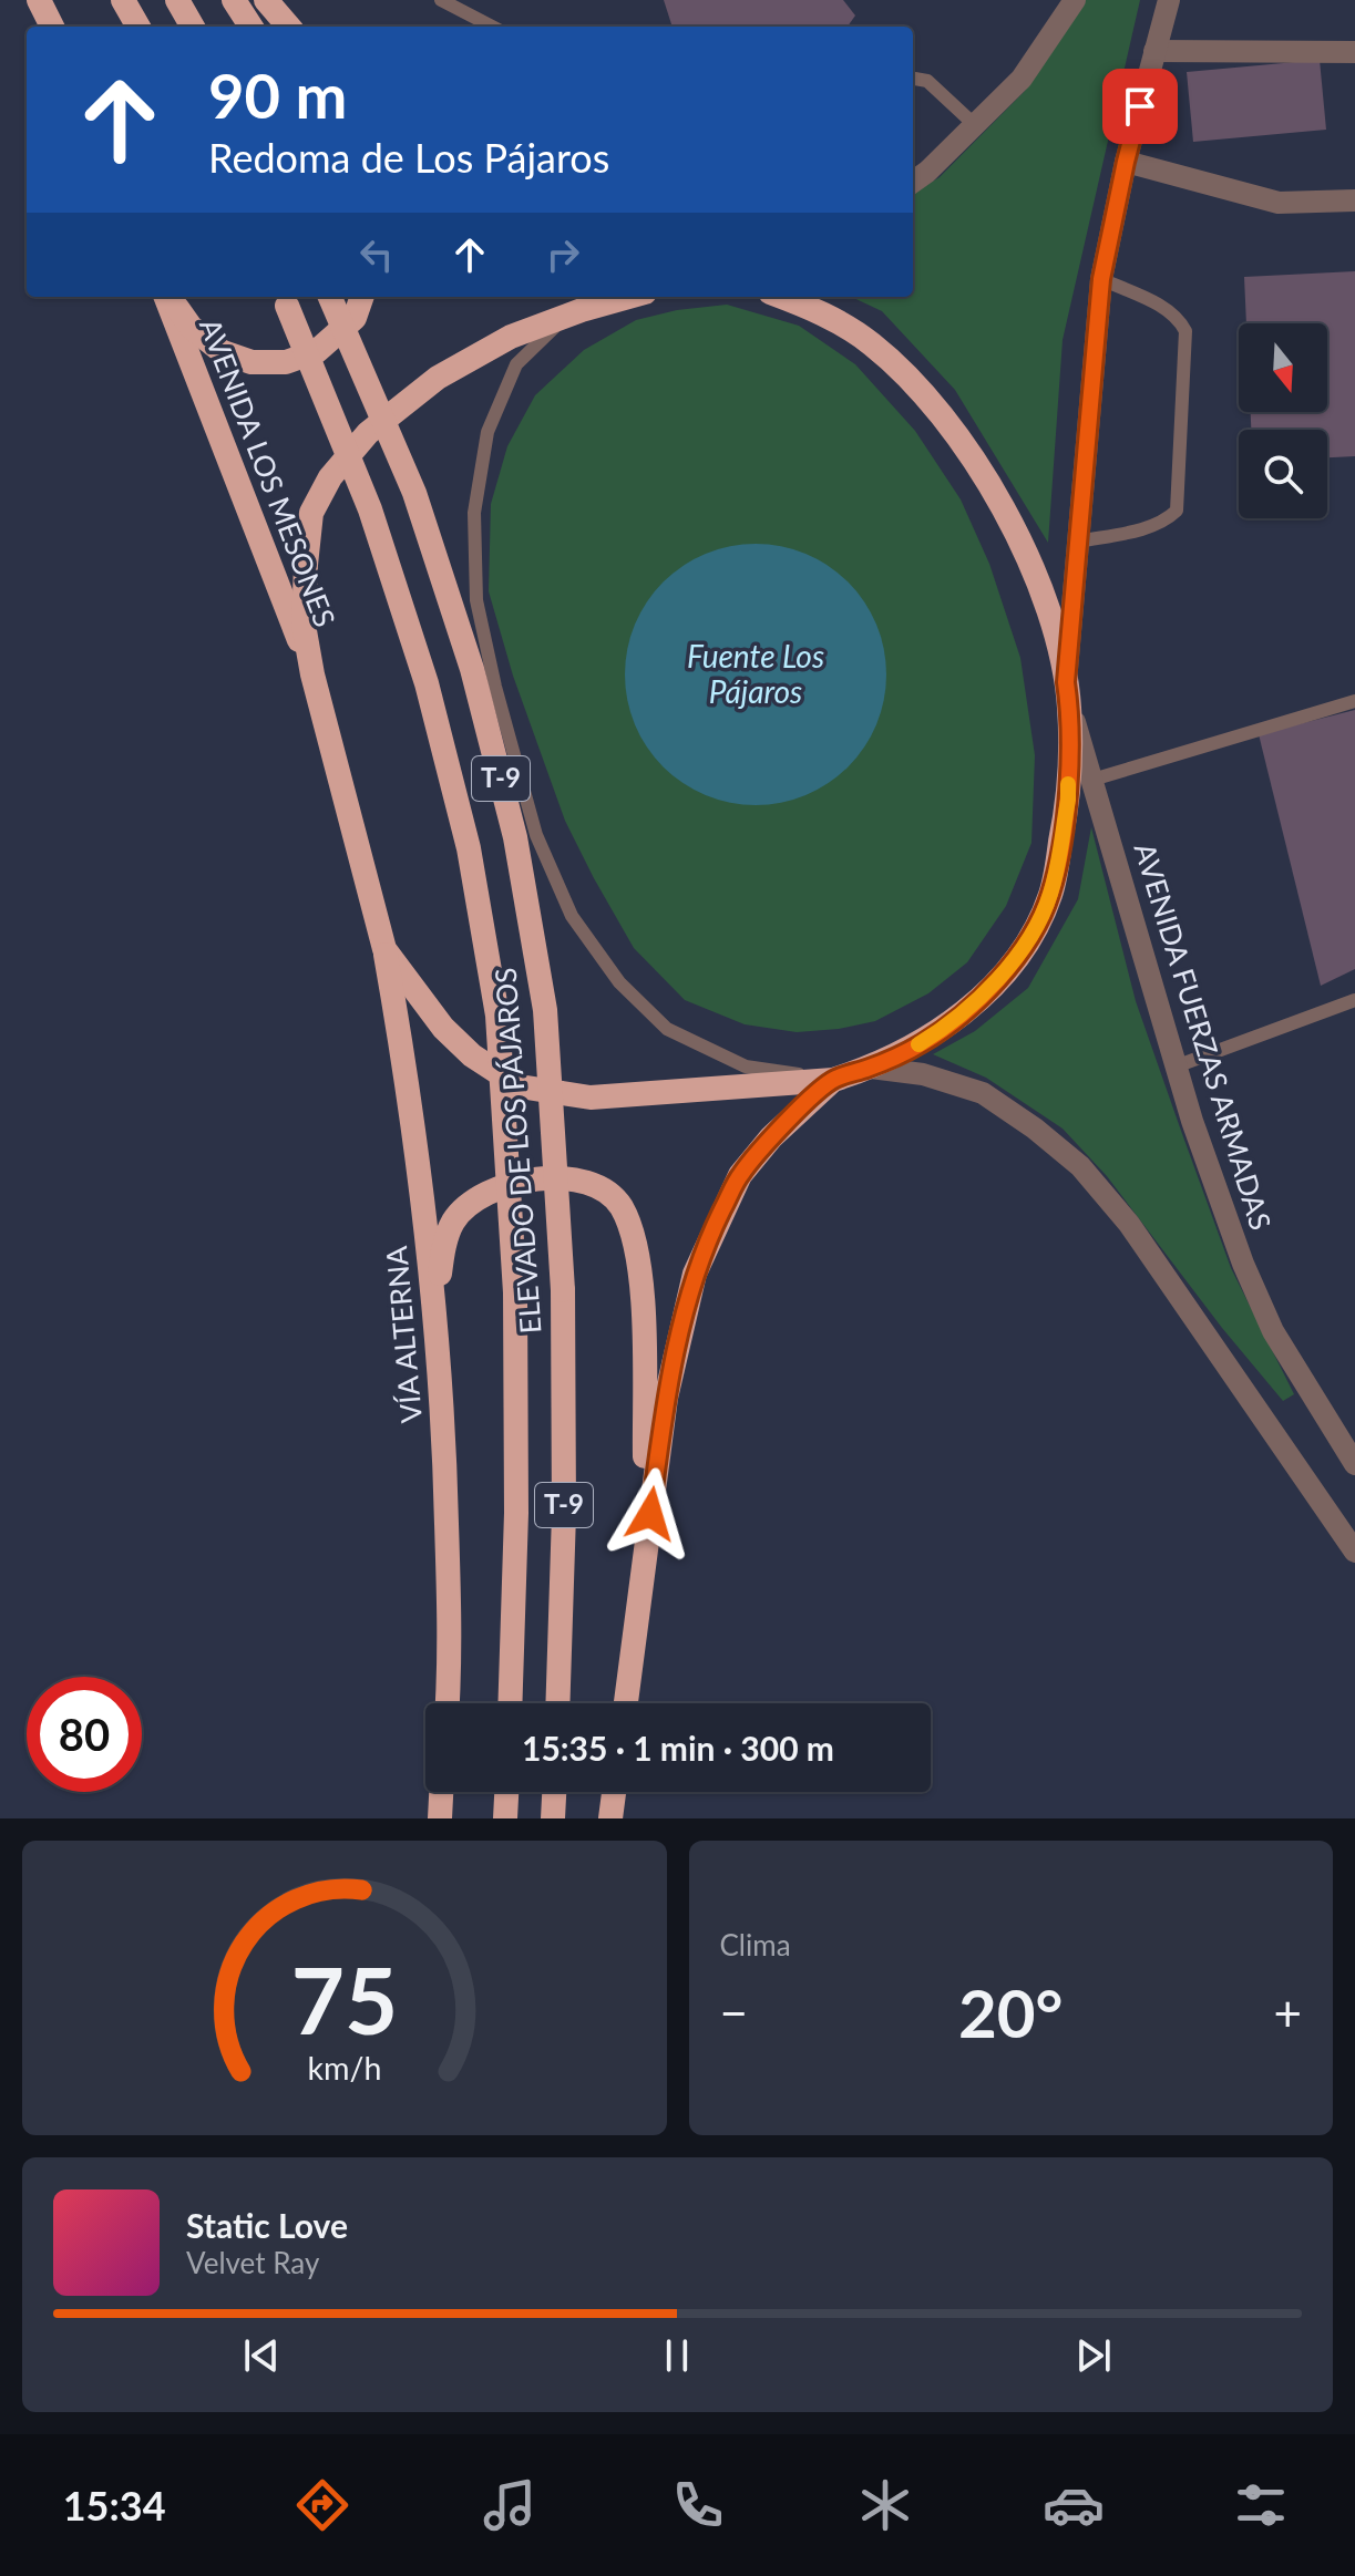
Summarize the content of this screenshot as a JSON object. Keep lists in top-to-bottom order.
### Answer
{
  "streets": {
    "highway": [
      "AVENIDA LOS MESONES",
      "T-9",
      "ELEVADO DE LOS PÁJAROS",
      "VÍA ALTERNA"
    ],
    "street": ["AVENIDA FUERZAS ARMADAS"]
  },
  "crossings": [
    ["AVENIDA LOS MESONES", "VÍA ALTERNA"]
  ],
  "water": ["Fuente Los Pájaros"],
  "north": "bottom",
  "page": {
    "turn": ["90 m", "Redoma de Los Pájaros"],
    "limit": "80",
    "trip": "15:35 · 1 min · 300 m",
    "tile": "Clima",
    "heat": ["−", "20°", "+"],
    "song": ["Static Love", "Velvet Ray"],
    "tabs": "15:34",
    "gauge": ["75", "km/h"]
  }
}
